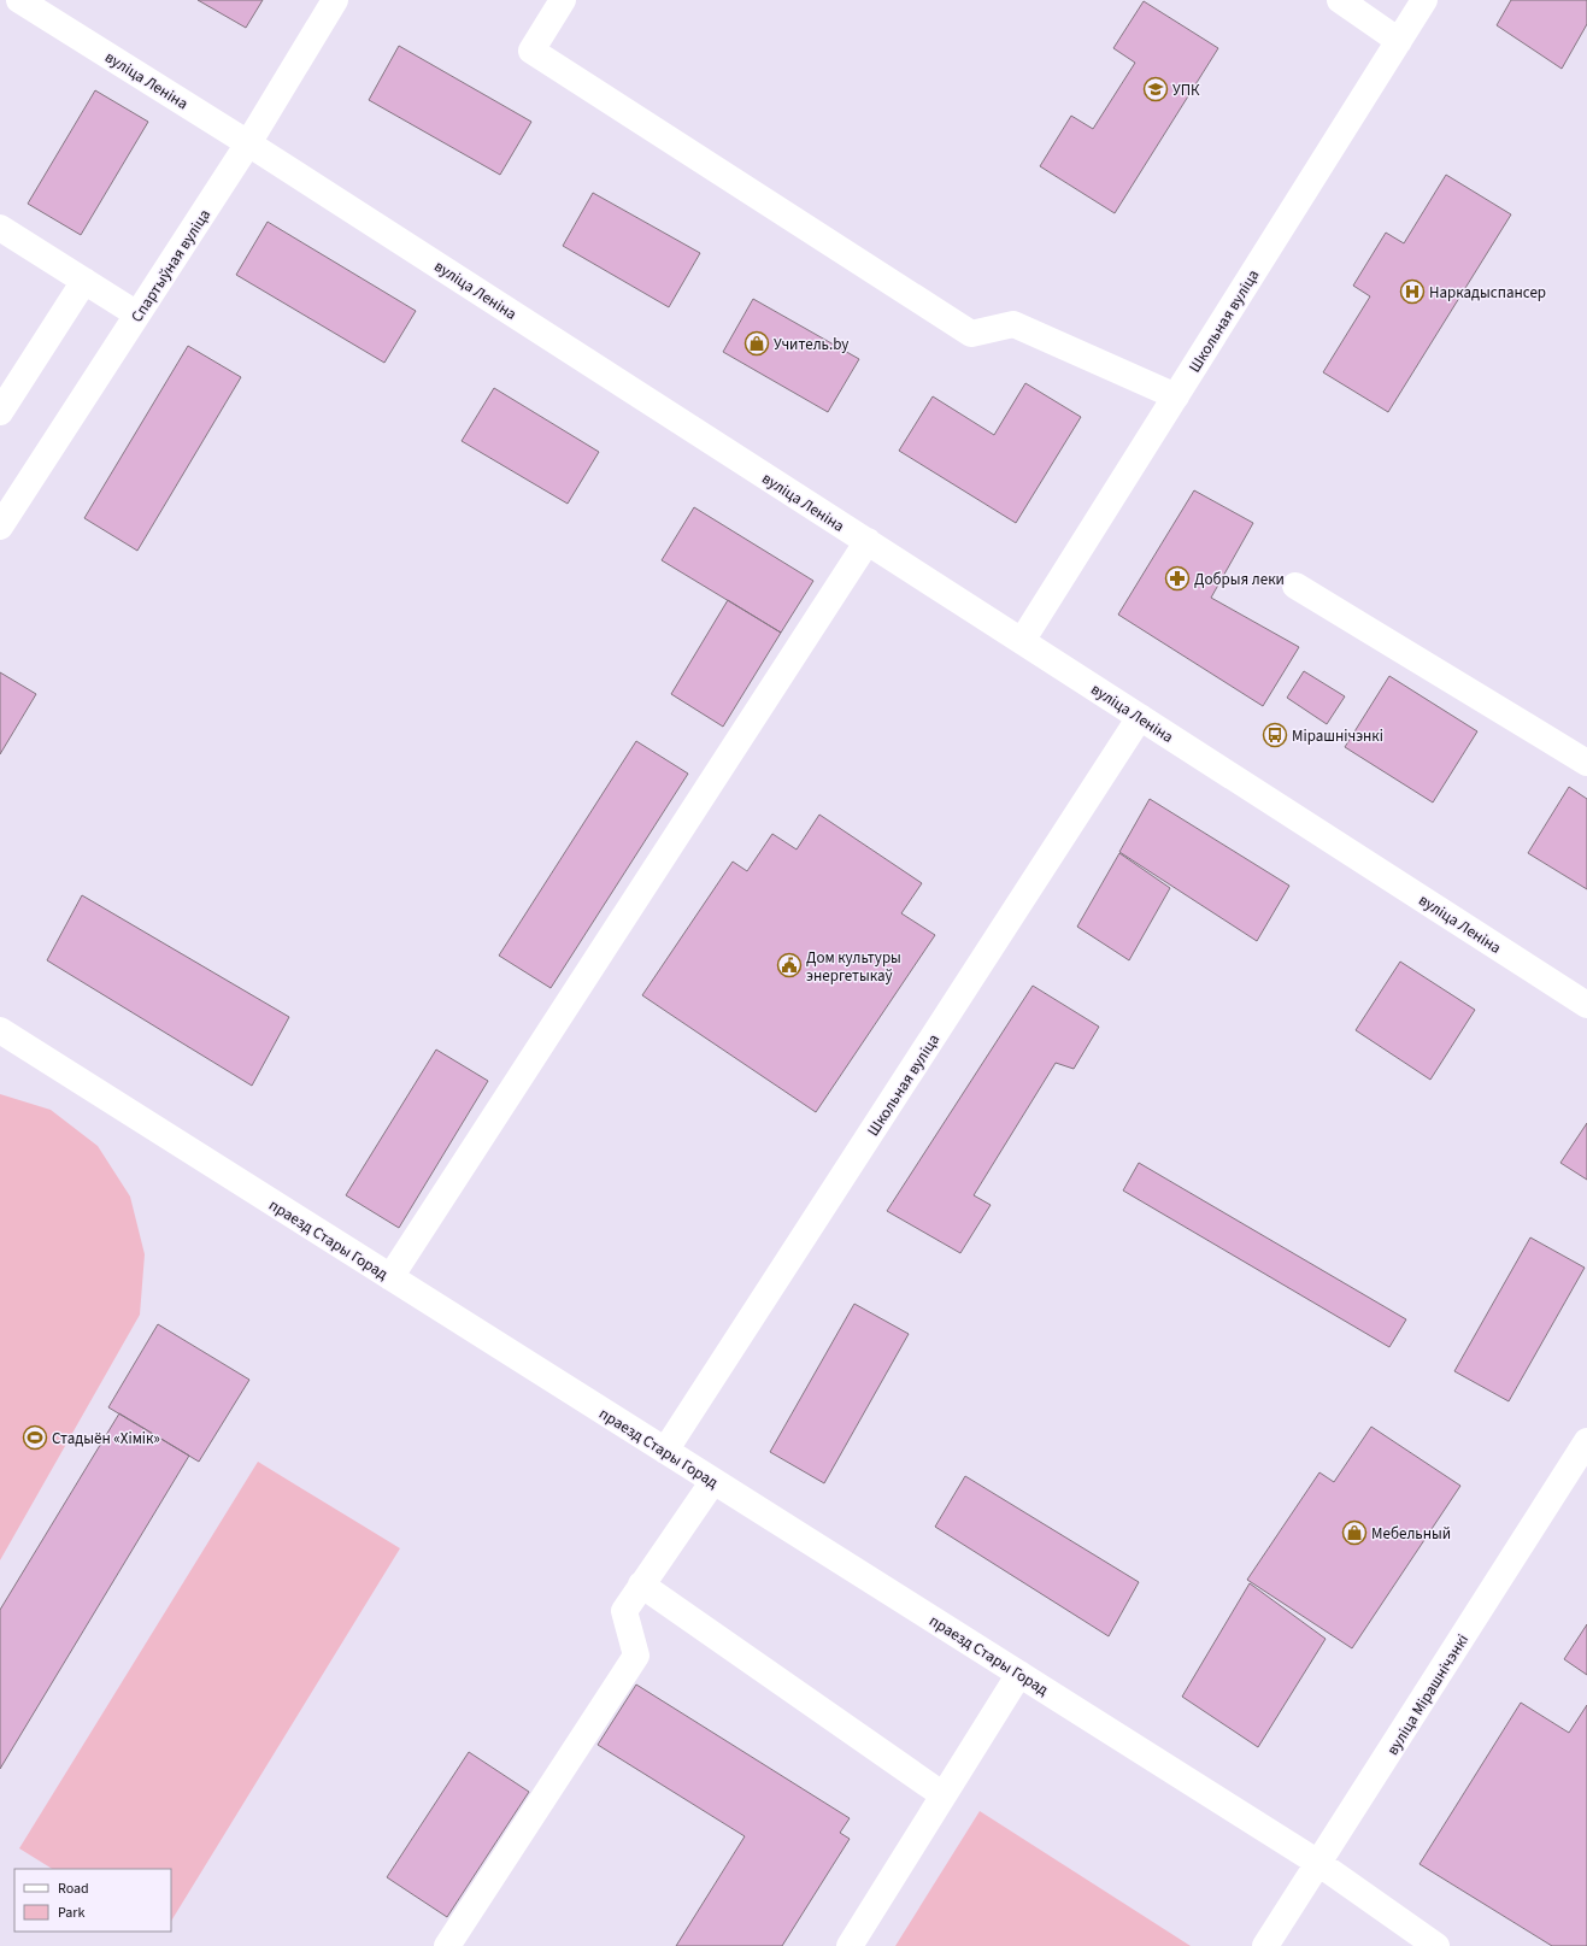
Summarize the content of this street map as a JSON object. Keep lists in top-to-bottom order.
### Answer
{
  "streets": {
    "street": [
      "вуліца Леніна",
      "Спартыўная вуліца",
      "Школьная вуліца",
      "праезд Стары Горад",
      "вуліца Мірашнічэнкі"
    ]
  },
  "crossings": [
    ["вуліца Леніна", "Спартыўная вуліца"],
    ["вуліца Леніна", "Школьная вуліца"],
    ["Школьная вуліца", "праезд Стары Горад"],
    ["праезд Стары Горад", "вуліца Мірашнічэнкі"]
  ],
  "places": {
    "school or university": ["УПК"],
    "hospital": ["Наркадыспансер"],
    "shop": ["Учитель.by", "Мебельный"],
    "pharmacy": ["Добрыя леки"],
    "bus stop": ["Мірашнічэнкі"],
    "public building": ["Дом культуры энергетыкаў"],
    "sports": ["Стадыён «Хімік»"]
  },
  "legend": ["Road", "Park"]
}
